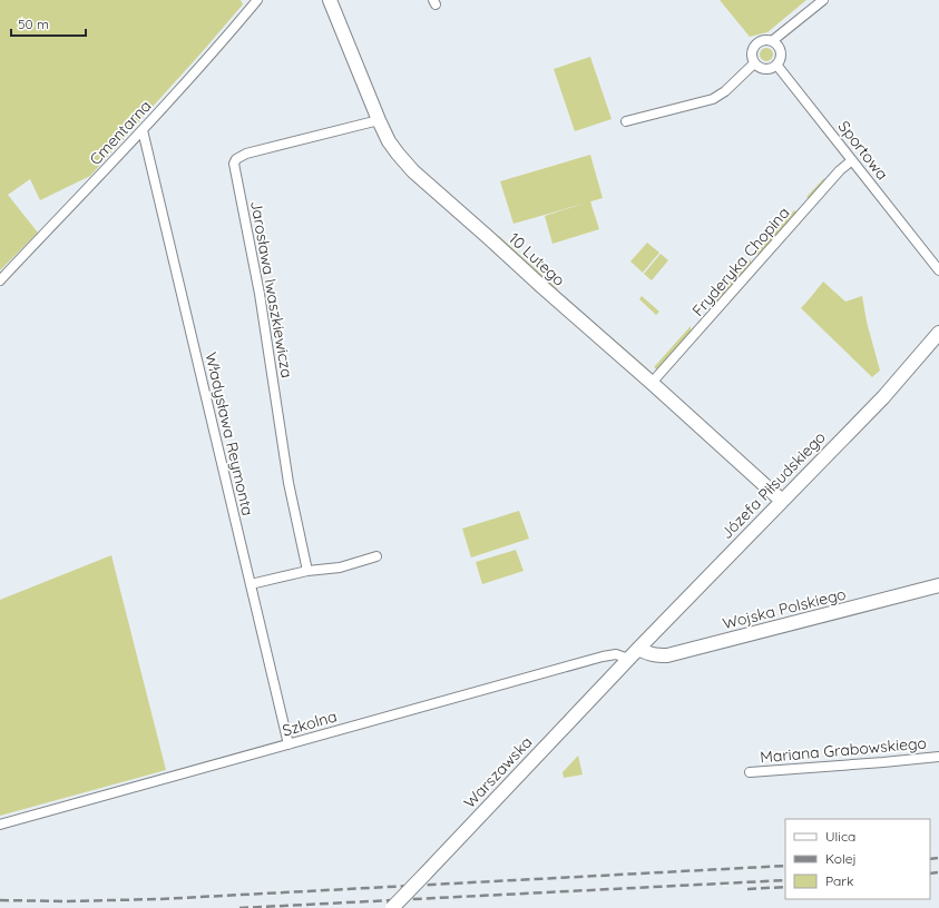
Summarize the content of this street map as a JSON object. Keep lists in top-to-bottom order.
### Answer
{
  "streets": {
    "street": [
      "Cmentarna",
      "Sportowa",
      "10 Lutego",
      "Fryderyka Chopina",
      "Jarosława Iwaszkiewicza",
      "Władysława Reymonta",
      "Józefa Piłsudskiego",
      "Wojska Polskiego",
      "Szkolna",
      "Mariana Grabowskiego",
      "Warszawska"
    ]
  },
  "crossings": [
    ["Cmentarna", "Władysława Reymonta"],
    ["Sportowa", "Fryderyka Chopina"],
    ["10 Lutego", "Fryderyka Chopina"],
    ["10 Lutego", "Jarosława Iwaszkiewicza"],
    ["10 Lutego", "Józefa Piłsudskiego"],
    ["Władysława Reymonta", "Szkolna"],
    ["Józefa Piłsudskiego", "Wojska Polskiego"],
    ["Józefa Piłsudskiego", "Szkolna"],
    ["Józefa Piłsudskiego", "Warszawska"],
    ["Szkolna", "Warszawska"]
  ],
  "legend": ["Ulica", "Kolej", "Park"],
  "scale_bar": "50 m"
}
